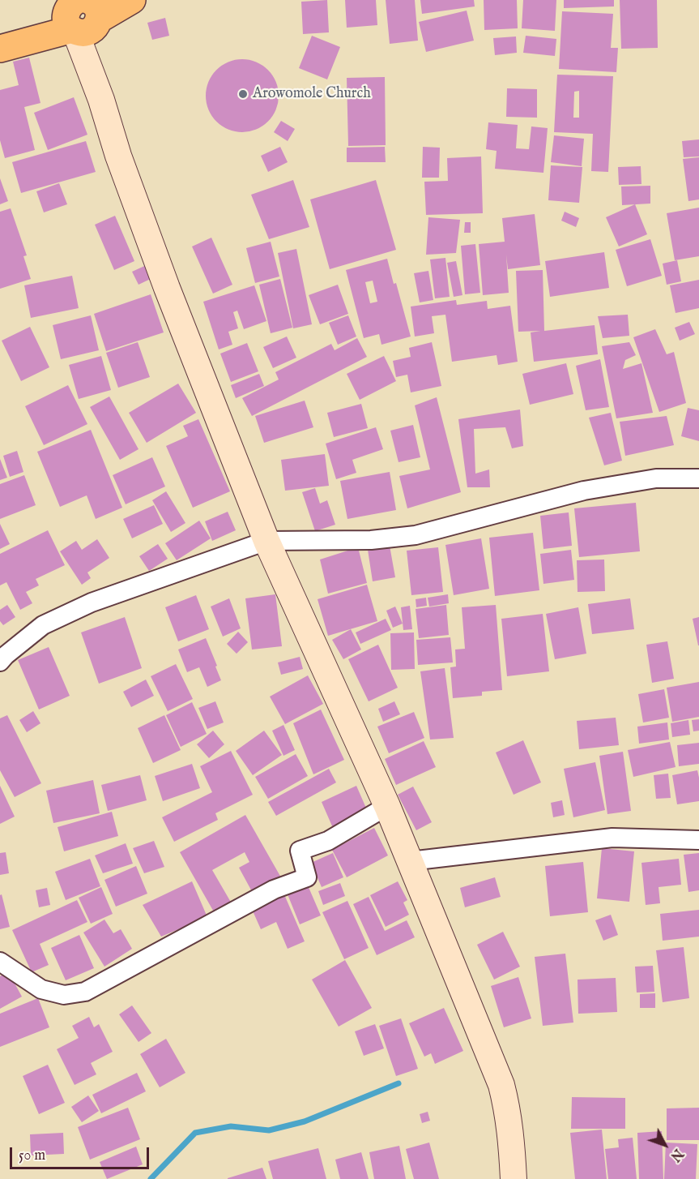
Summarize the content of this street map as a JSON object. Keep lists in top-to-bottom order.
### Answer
{
  "places": ["Arowomole Church"],
  "scale_bar": "50 m",
  "north": "bottom right"
}
